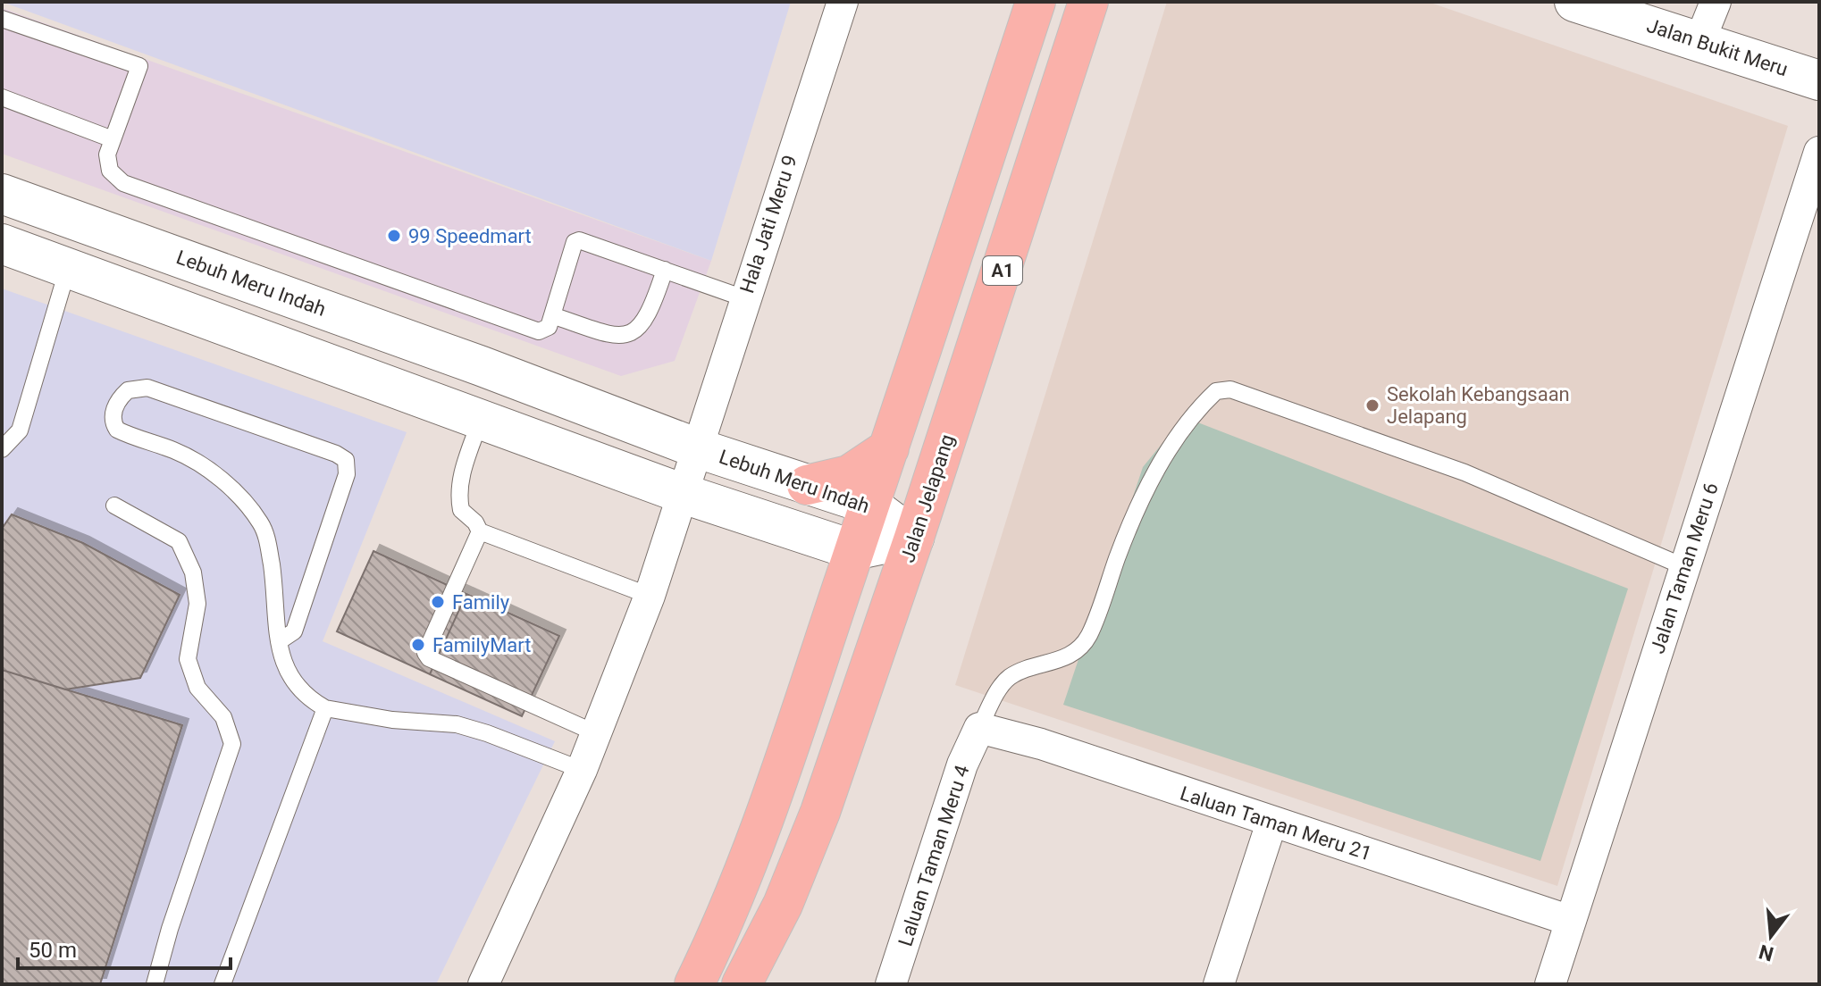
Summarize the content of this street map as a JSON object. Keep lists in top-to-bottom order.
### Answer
{
  "streets": {
    "main road": [
      "Jalan Bukit Meru",
      "A1",
      "Lebuh Meru Indah",
      "Jalan Jelapang"
    ],
    "street": [
      "Hala Jati Meru 9",
      "Jalan Taman Meru 6",
      "Laluan Taman Meru 21",
      "Laluan Taman Meru 4"
    ]
  },
  "crossings": [
    ["Hala Jati Meru 9", "Lebuh Meru Indah"],
    ["A1", "Lebuh Meru Indah"],
    ["Lebuh Meru Indah", "Jalan Jelapang"],
    ["Jalan Taman Meru 6", "Laluan Taman Meru 21"],
    ["Laluan Taman Meru 21", "Laluan Taman Meru 4"]
  ],
  "places": [
    "99 Speedmart",
    "Sekolah Kebangsaan Jelapang",
    "Family",
    "FamilyMart"
  ],
  "scale_bar": "50 m",
  "north": "bottom"
}
